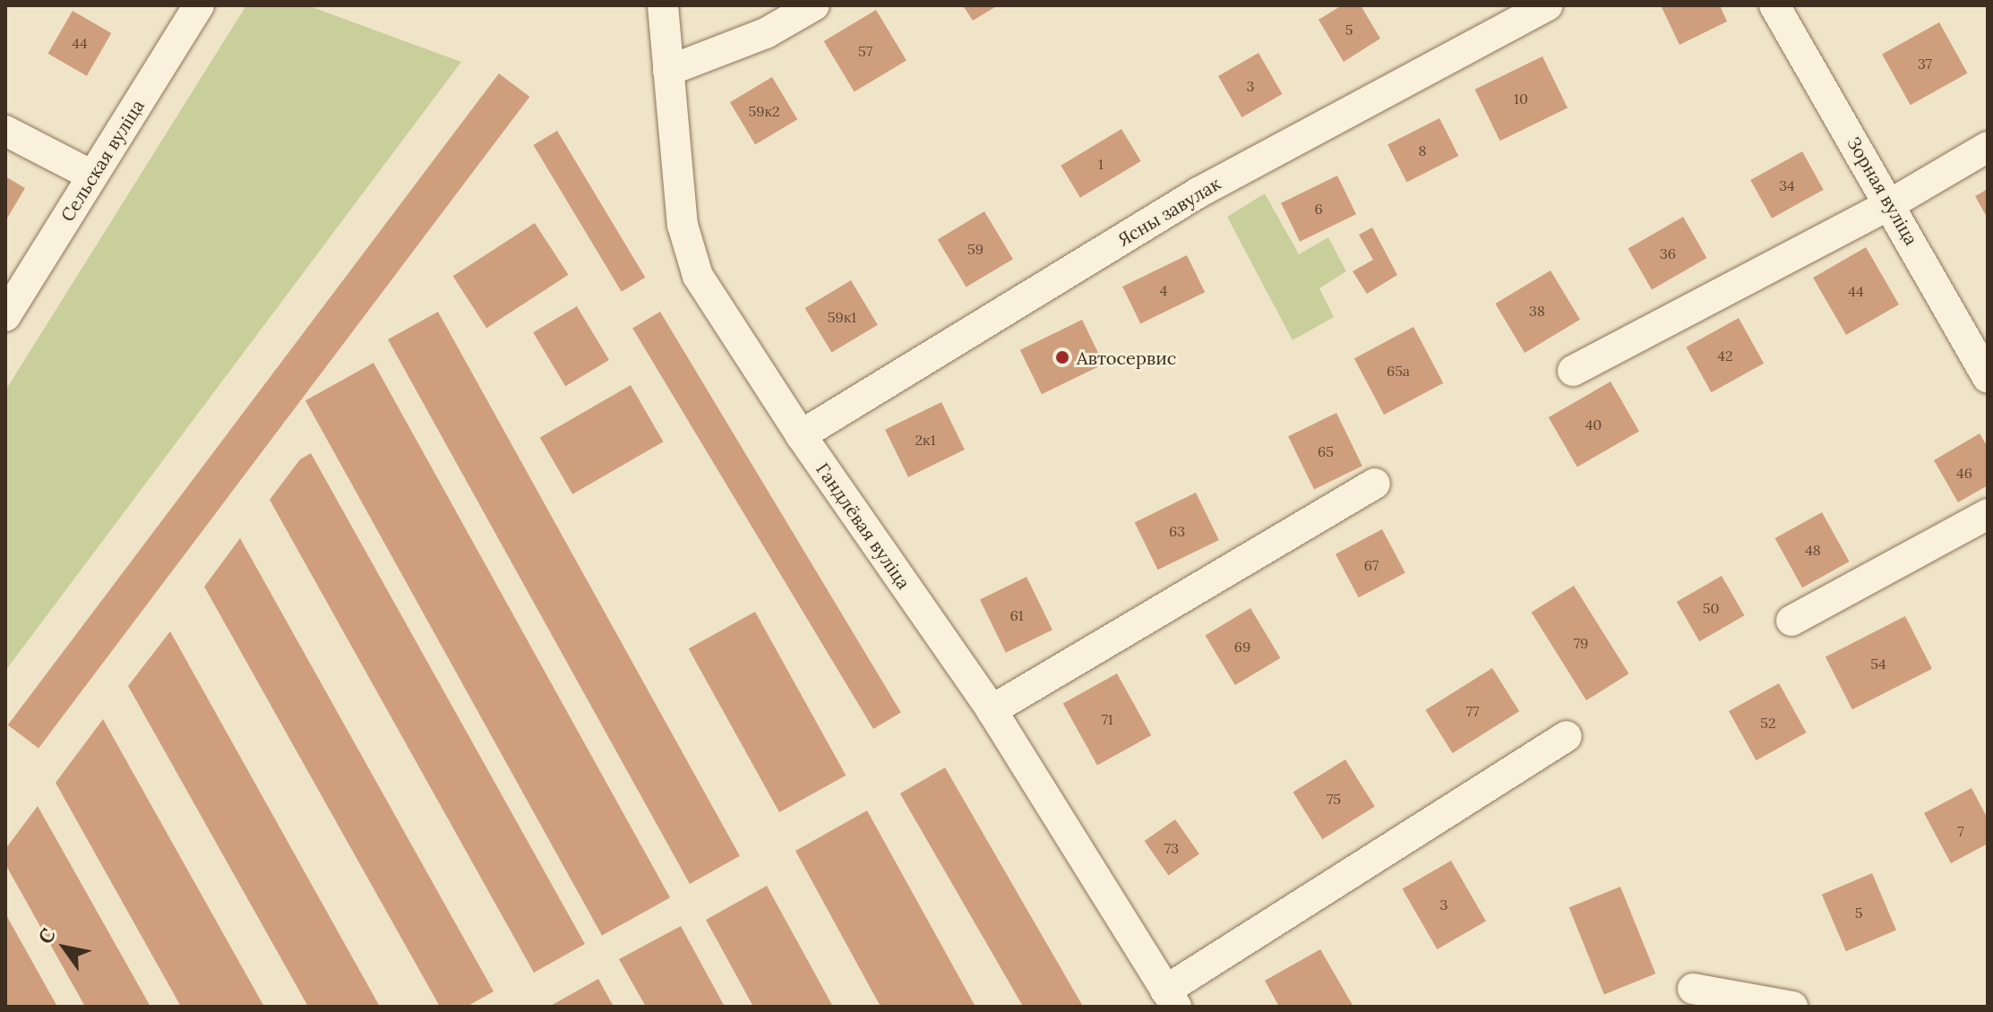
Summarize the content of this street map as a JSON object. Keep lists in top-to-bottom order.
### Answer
{
  "streets": {
    "street": [
      "Сельская вуліца",
      "Зорная вуліца",
      "Ясны завулак",
      "Гандлёвая вуліца"
    ]
  },
  "crossings": [
    ["Ясны завулак", "Гандлёвая вуліца"]
  ],
  "places": ["Автосервис"],
  "house_numbers": [
    "5",
    "44",
    "57",
    "37",
    "3",
    "10",
    "59к2",
    "8",
    "1",
    "34",
    "6",
    "59",
    "36",
    "4",
    "44",
    "38",
    "59к1",
    "42",
    "65а",
    "40",
    "2к1",
    "65",
    "46",
    "63",
    "48",
    "67",
    "50",
    "61",
    "79",
    "69",
    "54",
    "77",
    "71",
    "52",
    "75",
    "7",
    "73",
    "3",
    "5"
  ],
  "north": "top left"
}
